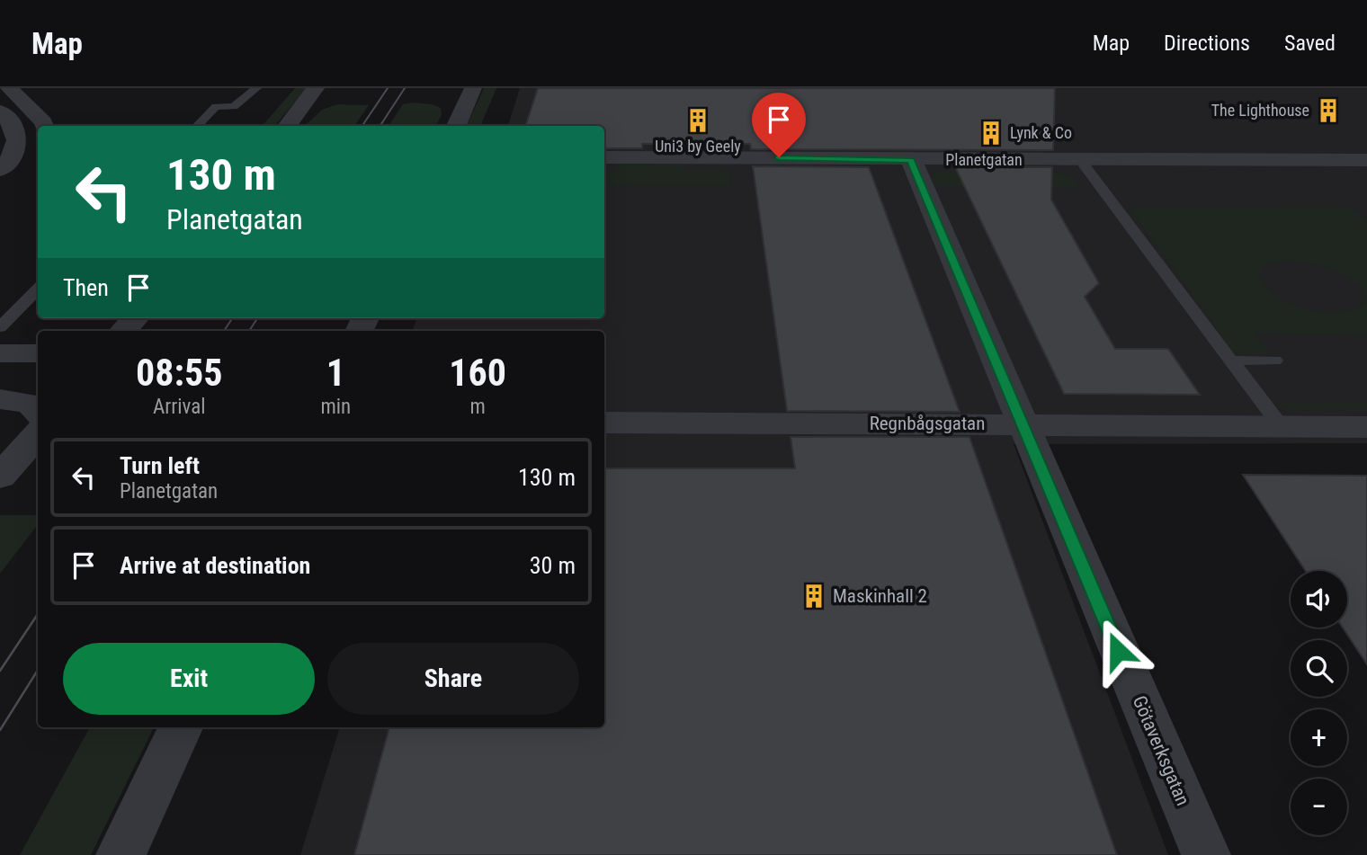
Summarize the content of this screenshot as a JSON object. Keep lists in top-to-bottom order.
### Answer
{
  "streets": {
    "street": ["Planetgatan", "Regnbågsgatan", "Götaverksgatan"]
  },
  "crossings": [
    ["Planetgatan", "Götaverksgatan"],
    ["Regnbågsgatan", "Götaverksgatan"]
  ],
  "places": {
    "building": [
      "The Lighthouse",
      "Uni3 by Geely",
      "Lynk & Co",
      "Maskinhall 2"
    ]
  },
  "page": {
    "header": "Map",
    "nav": ["Map", "Directions", "Saved"],
    "turn": ["130 m", "Planetgatan"],
    "then": "Then",
    "eta": [
      "08:55",
      "Arrival",
      "1",
      "min",
      "160",
      "m"
    ],
    "list": [
      {
        "name": "Turn left",
        "note": "Planetgatan",
        "value": "130 m"
      },
      {
        "name": "Arrive at destination",
        "value": "30 m"
      }
    ],
    "map_buttons": ["+", "−"],
    "buttons": ["Exit", "Share"]
  }
}
